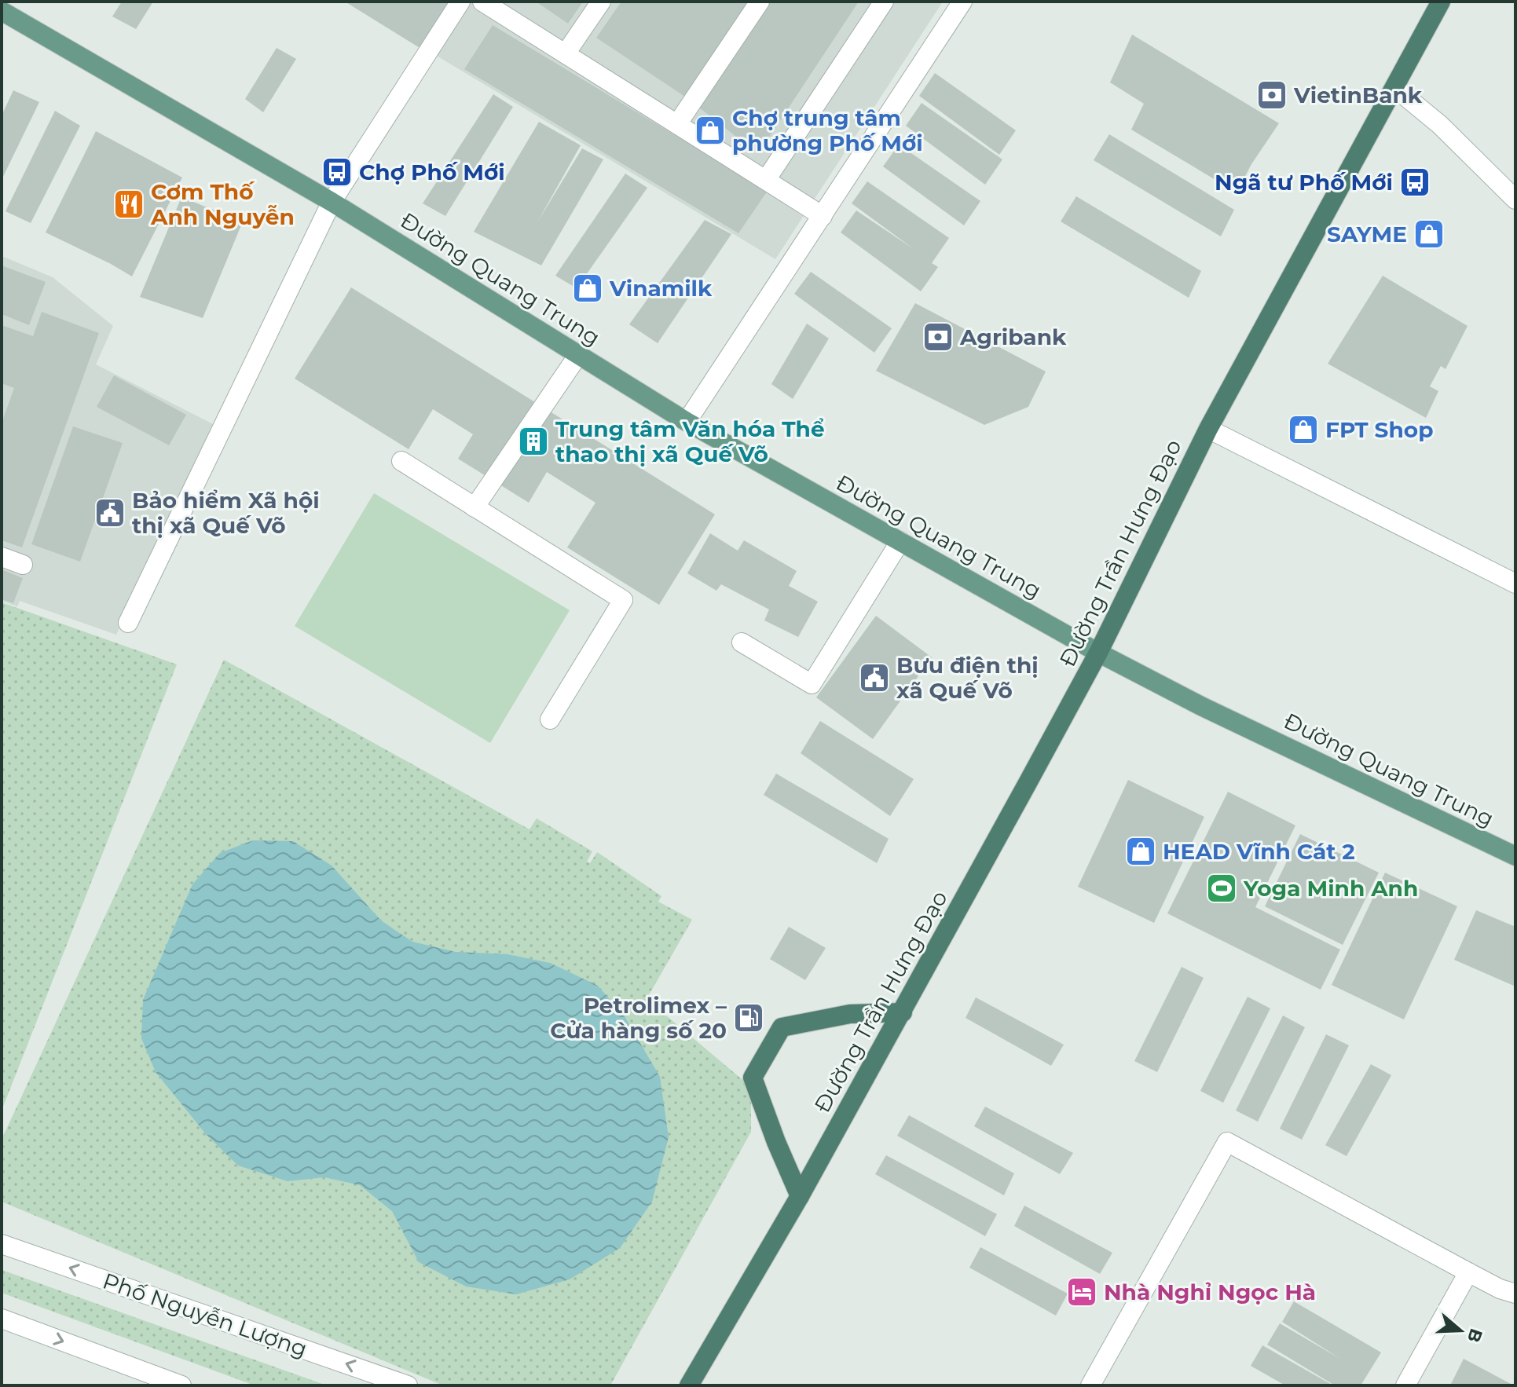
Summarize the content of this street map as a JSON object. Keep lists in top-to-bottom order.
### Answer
{
  "streets": {
    "highway": ["Đường Trần Hưng Đạo"],
    "main road": ["Đường Quang Trung"],
    "street": ["Phố Nguyễn Lượng"]
  },
  "crossings": [
    ["Đường Quang Trung", "Đường Trần Hưng Đạo"]
  ],
  "places": {
    "bank": ["VietinBank", "Agribank"],
    "shop": [
      "Chợ trung tâm phường Phố Mới",
      "SAYME",
      "Vinamilk",
      "FPT Shop",
      "HEAD Vĩnh Cát 2"
    ],
    "bus stop": ["Chợ Phố Mới", "Ngã tư Phố Mới"],
    "restaurant": ["Cơm Thố Anh Nguyễn"],
    "building": ["Trung tâm Văn hóa Thể thao thị xã Quế Võ"],
    "public building": ["Bảo hiểm Xã hội thị xã Quế Võ", "Bưu điện thị xã Quế Võ"],
    "sports": ["Yoga Minh Anh"],
    "fuel station": ["Petrolimex – Cửa hàng số 20"],
    "hotel": ["Nhà Nghỉ Ngọc Hà"]
  },
  "north": "right"
}
